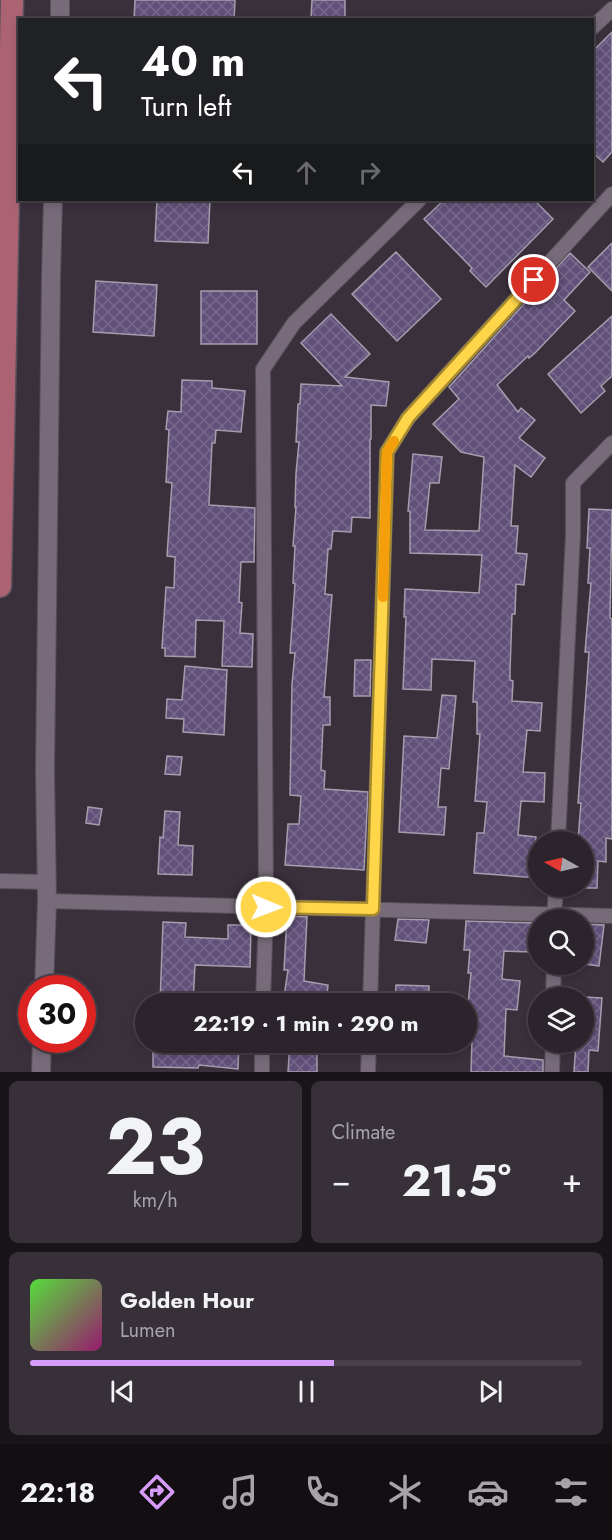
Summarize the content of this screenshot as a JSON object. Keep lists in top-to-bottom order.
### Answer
{
  "north": "left",
  "page": {
    "turn": ["40 m", "Turn left"],
    "limit": "30",
    "trip": "22:19 · 1 min · 290 m",
    "tile": [
      ["23", "km/h"],
      "Climate"
    ],
    "heat": ["−", "21.5°", "+"],
    "song": ["Golden Hour", "Lumen"],
    "tabs": "22:18"
  }
}
